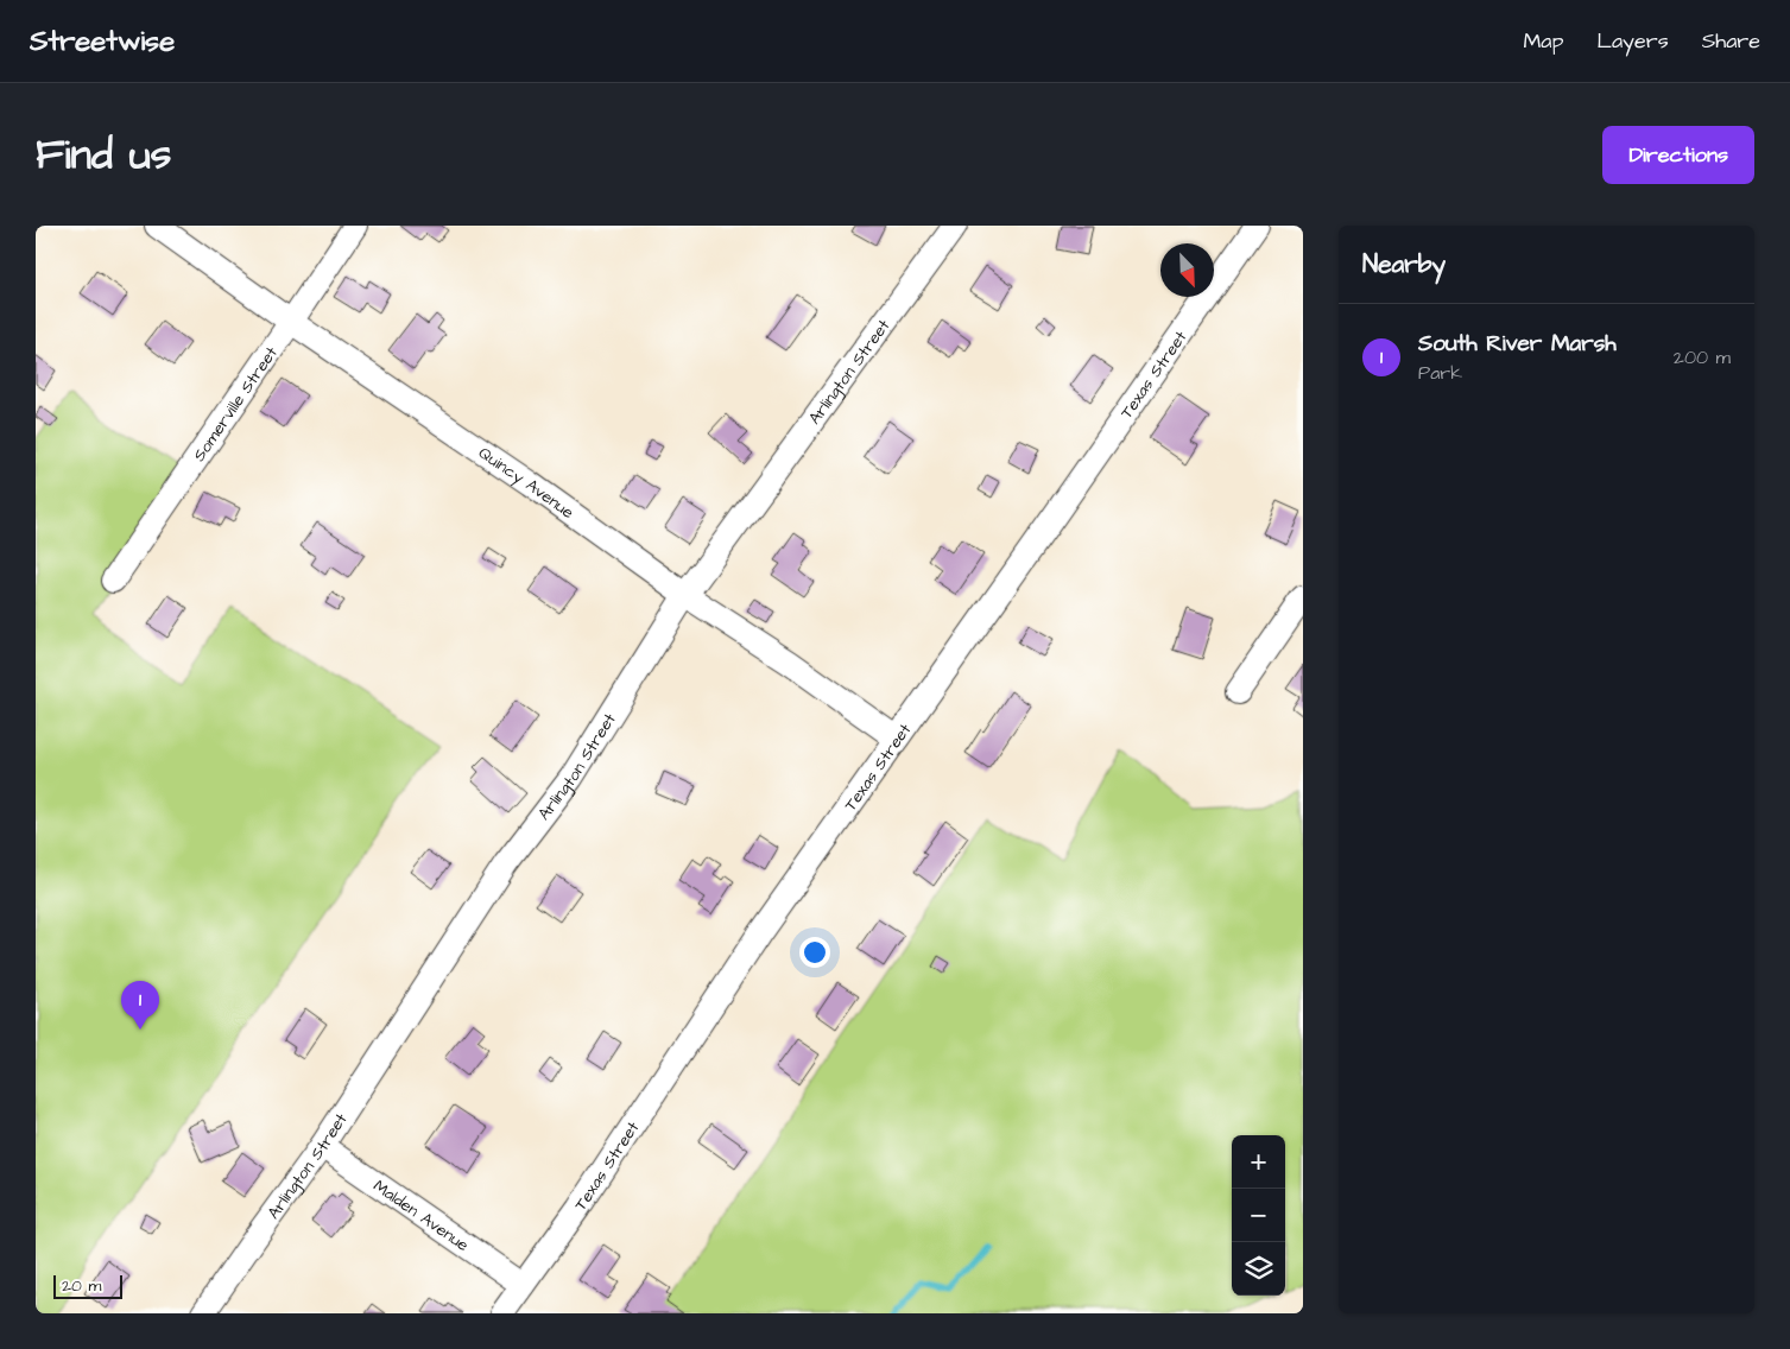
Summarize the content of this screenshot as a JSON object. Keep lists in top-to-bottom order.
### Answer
{
  "streets": {
    "street": [
      "Arlington Street",
      "Texas Street",
      "Somerville Street",
      "Quincy Avenue",
      "Malden Avenue"
    ]
  },
  "crossings": [
    ["Arlington Street", "Quincy Avenue"],
    ["Arlington Street", "Malden Avenue"],
    ["Texas Street", "Quincy Avenue"],
    ["Texas Street", "Malden Avenue"],
    ["Somerville Street", "Quincy Avenue"]
  ],
  "scale_bar": "20 m",
  "north": "bottom right",
  "page": {
    "header": "Streetwise",
    "nav": ["Map", "Layers", "Share"],
    "title": "Find us",
    "buttons": "Directions",
    "heading": "Nearby",
    "list": [
      {
        "mark": "1",
        "name": "South River Marsh",
        "note": "Park",
        "value": "200 m"
      }
    ],
    "pins": "1",
    "map_buttons": ["+", "−"],
    "scale": "20 m"
  }
}
